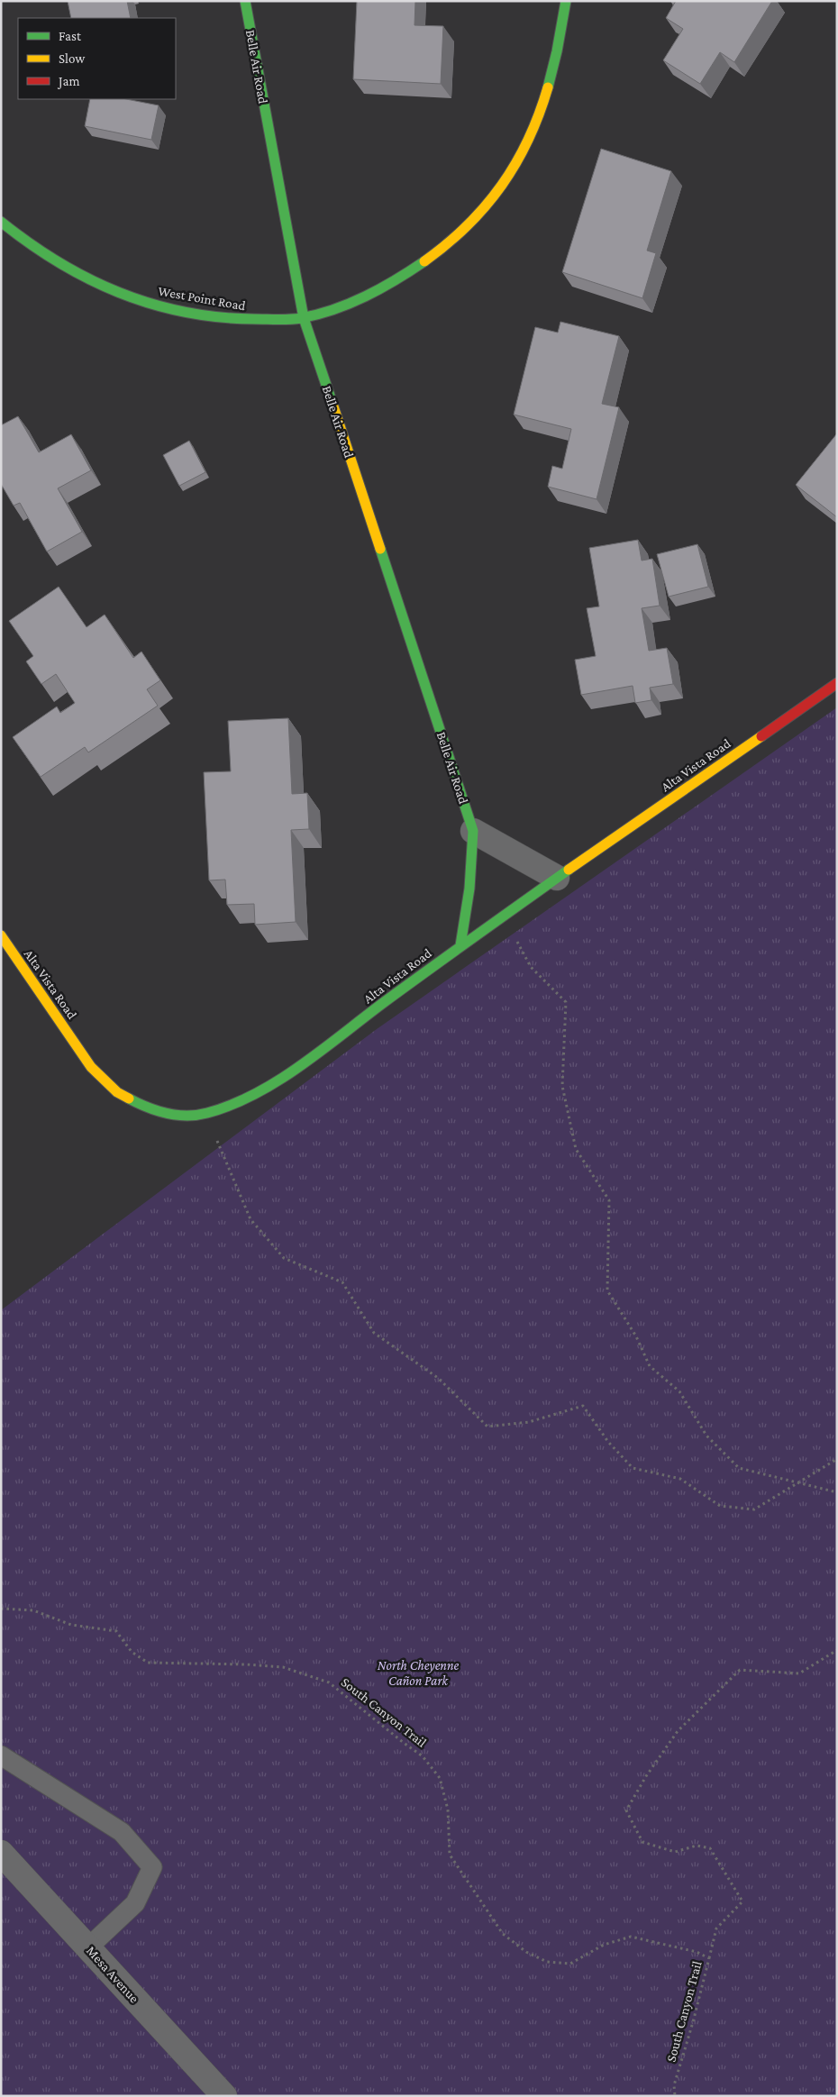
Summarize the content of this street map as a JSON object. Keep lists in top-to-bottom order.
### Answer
{
  "streets": {
    "street": [
      "Belle Air Road",
      "West Point Road",
      "Alta Vista Road",
      "Mesa Avenue"
    ],
    "path": ["South Canyon Trail"]
  },
  "crossings": [
    ["Belle Air Road", "West Point Road"],
    ["Belle Air Road", "Alta Vista Road"]
  ],
  "parks": ["North Cheyenne Cañon Park"],
  "legend": ["Fast", "Slow", "Jam"]
}
